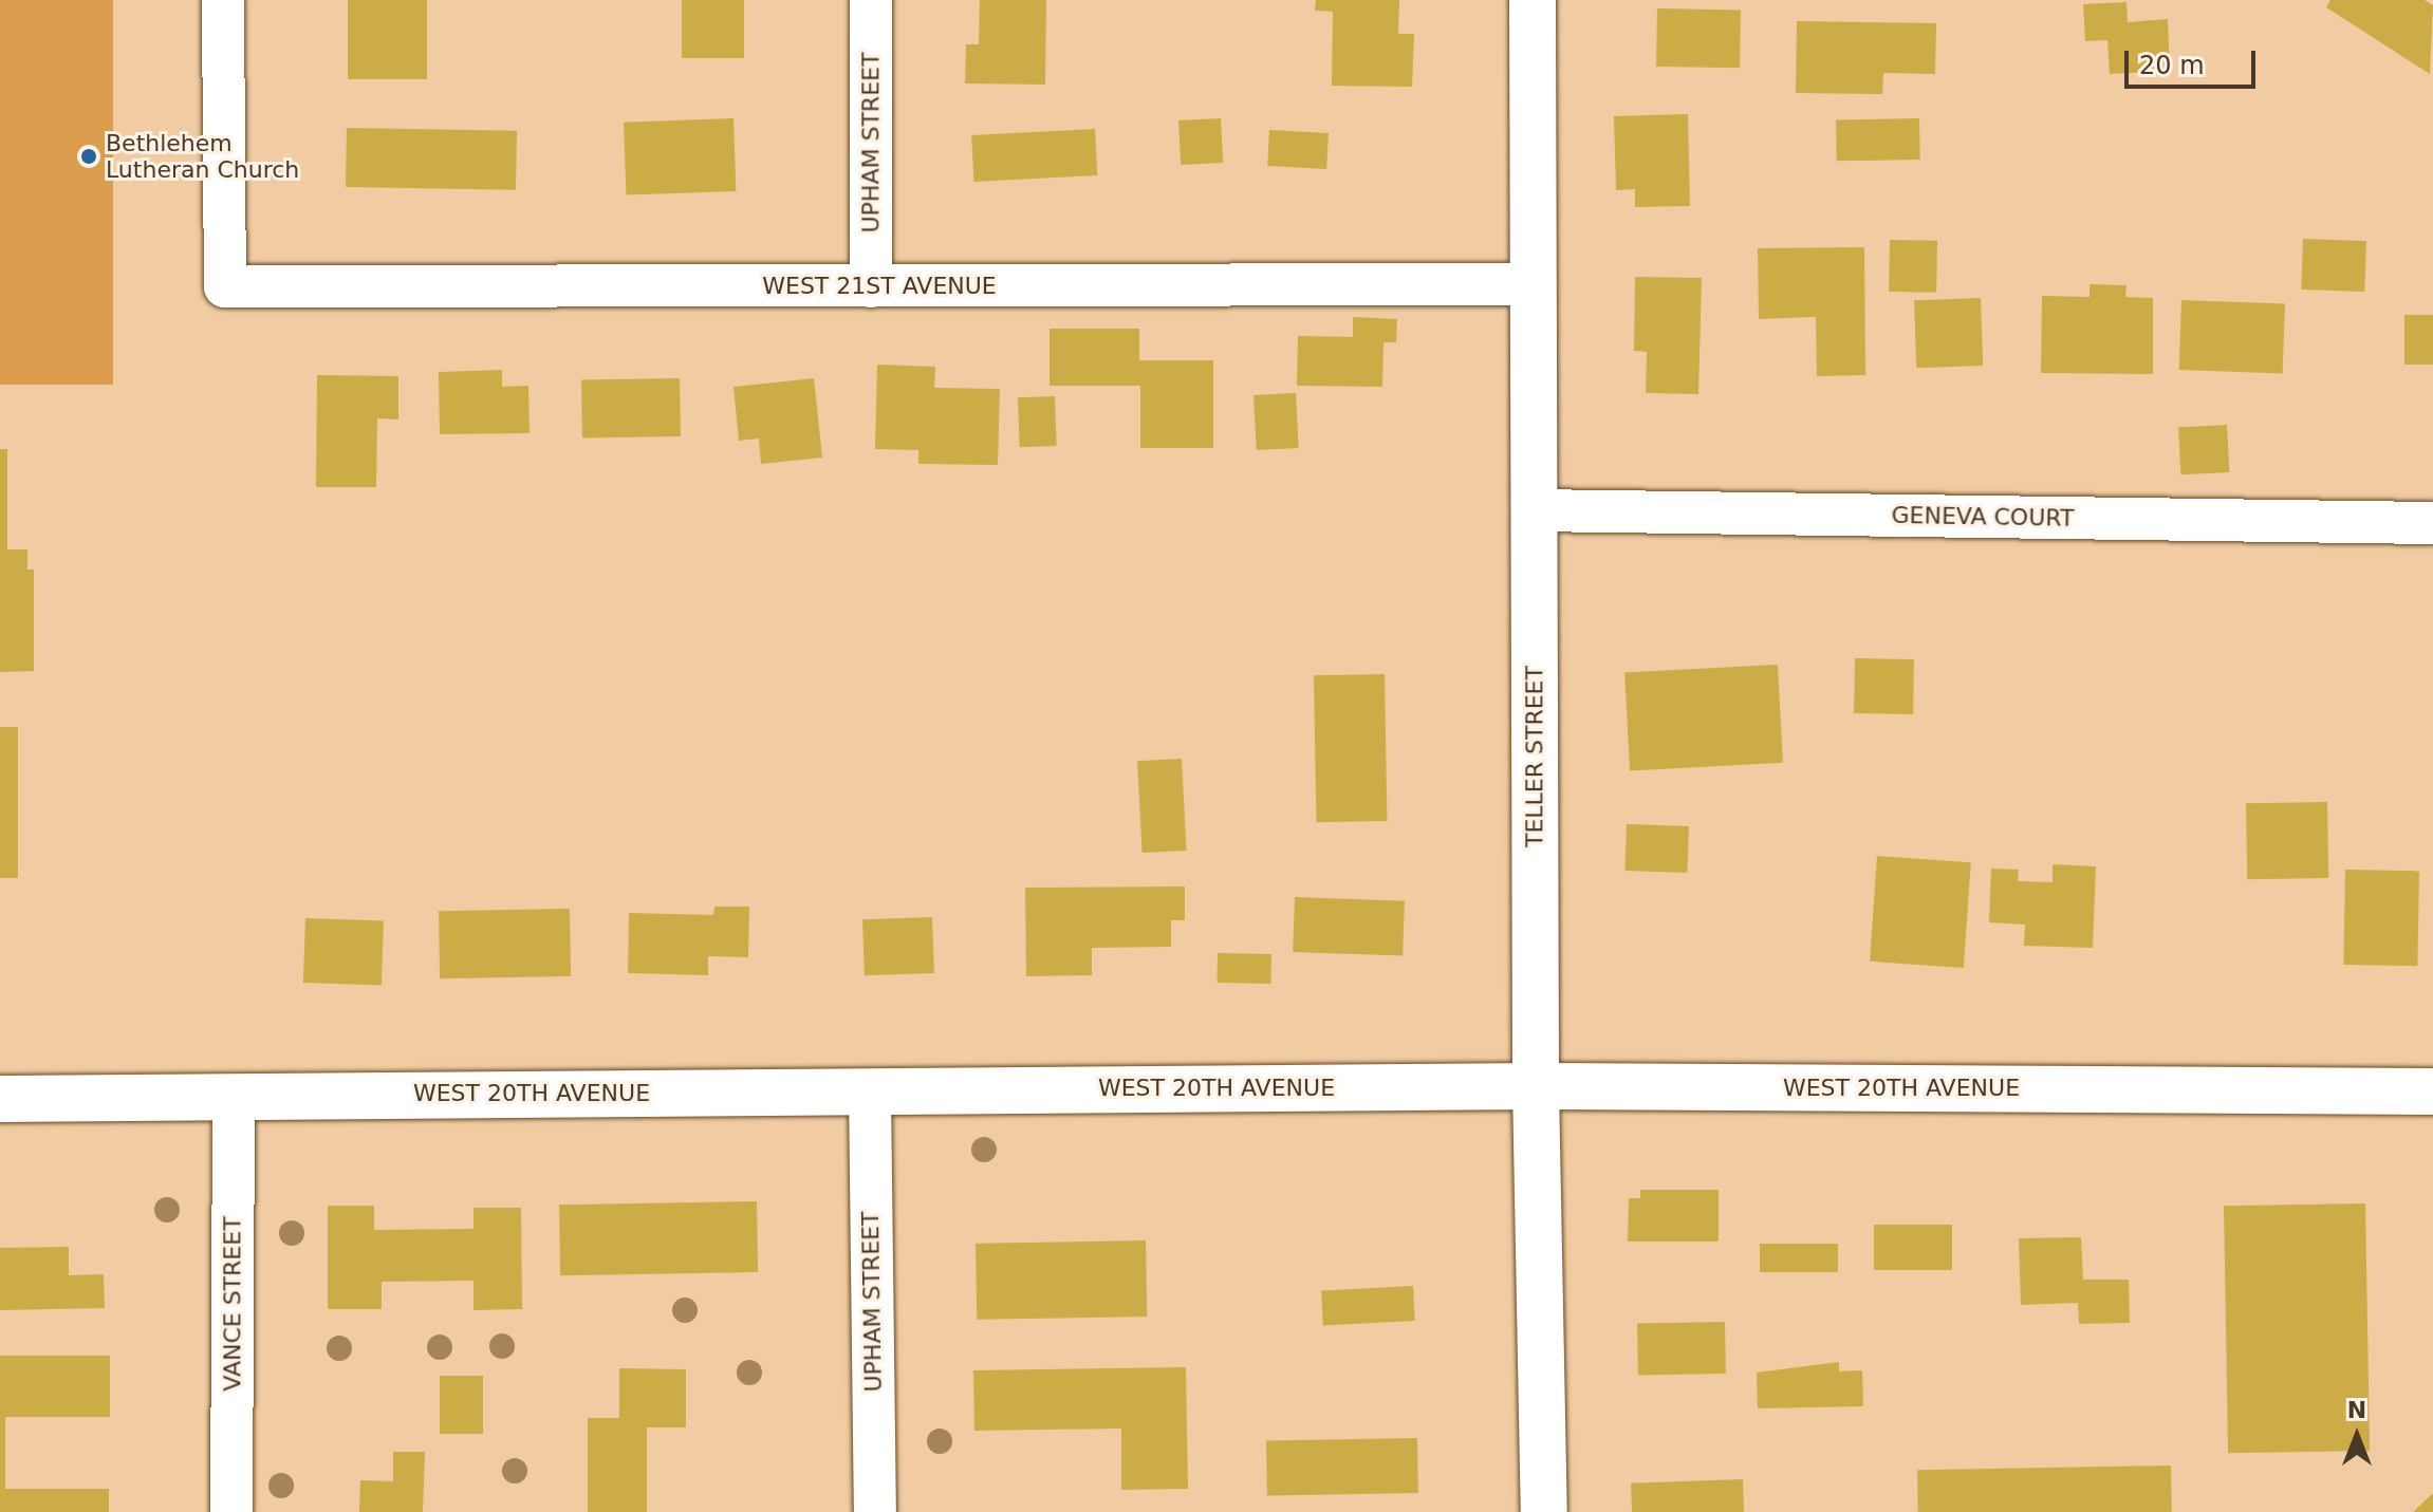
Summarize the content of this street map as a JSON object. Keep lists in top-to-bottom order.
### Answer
{
  "streets": {
    "street": [
      "UPHAM STREET",
      "WEST 21ST AVENUE",
      "GENEVA COURT",
      "TELLER STREET",
      "WEST 20TH AVENUE",
      "VANCE STREET"
    ]
  },
  "crossings": [
    ["UPHAM STREET", "WEST 21ST AVENUE"],
    ["UPHAM STREET", "WEST 20TH AVENUE"],
    ["WEST 21ST AVENUE", "TELLER STREET"],
    ["GENEVA COURT", "TELLER STREET"],
    ["TELLER STREET", "WEST 20TH AVENUE"],
    ["WEST 20TH AVENUE", "VANCE STREET"]
  ],
  "places": ["Bethlehem Lutheran Church"],
  "scale_bar": "20 m",
  "north": "top"
}
